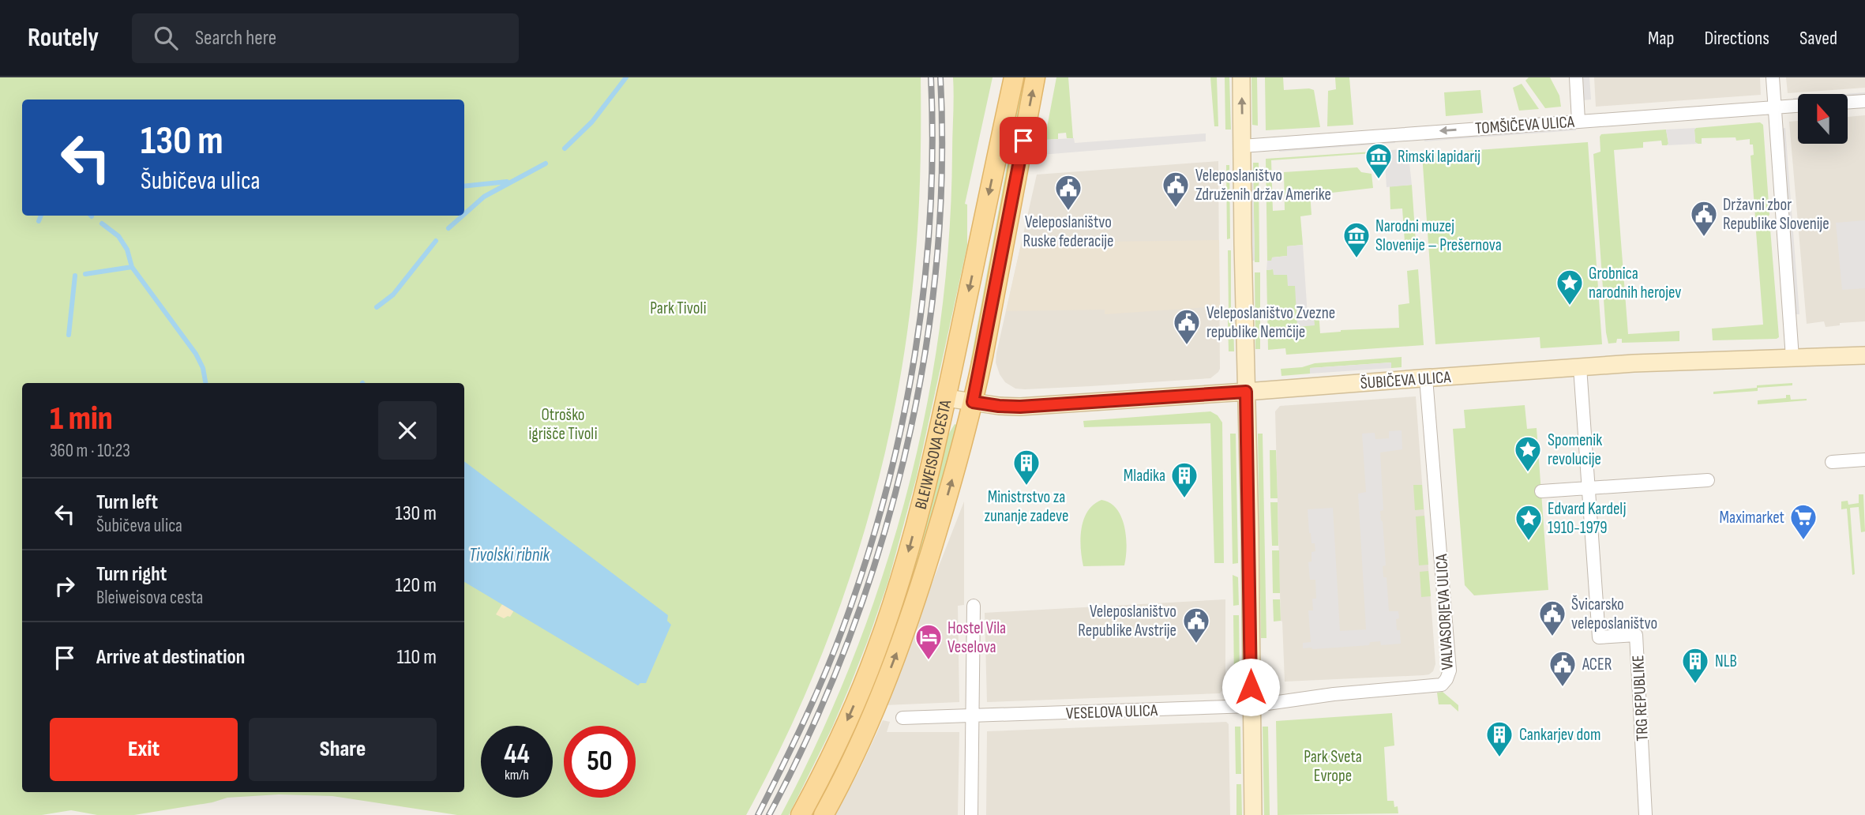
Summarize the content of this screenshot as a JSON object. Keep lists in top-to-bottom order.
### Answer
{
  "streets": {
    "main road": ["BLEIWEISOVA CESTA"],
    "street": [
      "TOMŠIČEVA ULICA",
      "ŠUBIČEVA ULICA",
      "VALVASORJEVA ULICA",
      "TRG REPUBLIKE",
      "VESELOVA ULICA"
    ]
  },
  "crossings": [
    ["ŠUBIČEVA ULICA", "BLEIWEISOVA CESTA"],
    ["ŠUBIČEVA ULICA", "VALVASORJEVA ULICA"],
    ["ŠUBIČEVA ULICA", "TRG REPUBLIKE"],
    ["VALVASORJEVA ULICA", "VESELOVA ULICA"]
  ],
  "one_way": ["TOMŠIČEVA ULICA"],
  "water": ["Tivolski ribnik"],
  "parks": ["Park Tivoli", "Otroško igrišče Tivoli", "Park Sveta Evrope"],
  "places": {
    "museum": ["Rimski lapidarij", "Narodni muzej Slovenije – Prešernova"],
    "public building": [
      "Veleposlaništvo Združenih držav Amerike",
      "Veleposlaništvo Ruske federacije",
      "Državni zbor Republike Slovenije",
      "Veleposlaništvo Zvezne republike Nemčije",
      "Švicarsko veleposlaništvo",
      "Veleposlaništvo Republike Avstrije",
      "ACER"
    ],
    "place": ["Grobnica narodnih herojev", "Spomenik revolucije", "Edvard Kardelj 1910-1979"],
    "building": [
      "Ministrstvo za zunanje zadeve",
      "Mladika",
      "NLB",
      "Cankarjev dom"
    ],
    "supermarket": ["Maximarket"],
    "hotel": ["Hostel Vila Veselova"]
  },
  "north": "top",
  "page": {
    "header": "Routely",
    "search": "Search here",
    "nav": ["Map", "Directions", "Saved"],
    "turn": ["130 m", "Šubičeva ulica"],
    "heading": ["1 min", "360 m · 10:23"],
    "list": [
      {
        "name": "Turn left",
        "note": "Šubičeva ulica",
        "value": "130 m"
      },
      {
        "name": "Turn right",
        "note": "Bleiweisova cesta",
        "value": "120 m"
      },
      {
        "name": "Arrive at destination",
        "value": "110 m"
      }
    ],
    "buttons": ["Exit", "Share"],
    "speed": "44 km/h",
    "limit": "50"
  }
}
